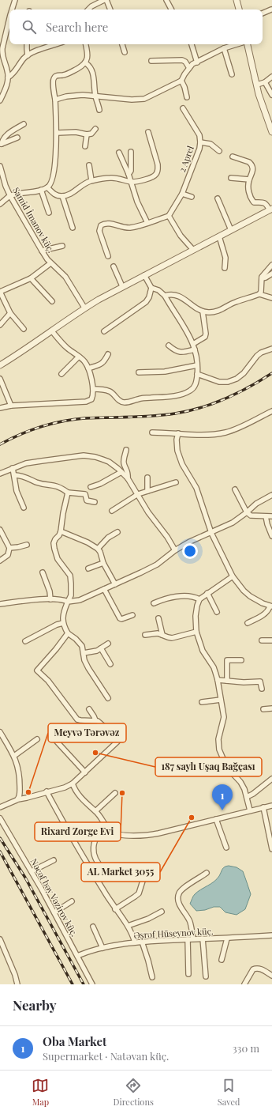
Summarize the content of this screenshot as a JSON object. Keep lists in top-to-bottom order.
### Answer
{
  "streets": {
    "street": [
      "2 Aprel",
      "Samid İmanov küç.",
      "Nəcəf bəy Vəzirov küç.",
      "Əşrəf Hüseynov küç."
    ]
  },
  "crossings": [
    ["Nəcəf bəy Vəzirov küç.", "Əşrəf Hüseynov küç."]
  ],
  "places": [
    "187 saylı Uşaq Bağçası",
    "Meyvə Tərəvəz",
    "Rixard Zorge Evi",
    "AL Market 3055"
  ],
  "page": {
    "search": "Search here",
    "pins": "1",
    "heading": "Nearby",
    "list": [
      {
        "mark": "1",
        "name": "Oba Market",
        "note": "Supermarket · Natəvan küç.",
        "value": "330 m"
      }
    ],
    "nav": ["Map", "Directions", "Saved"]
  }
}
